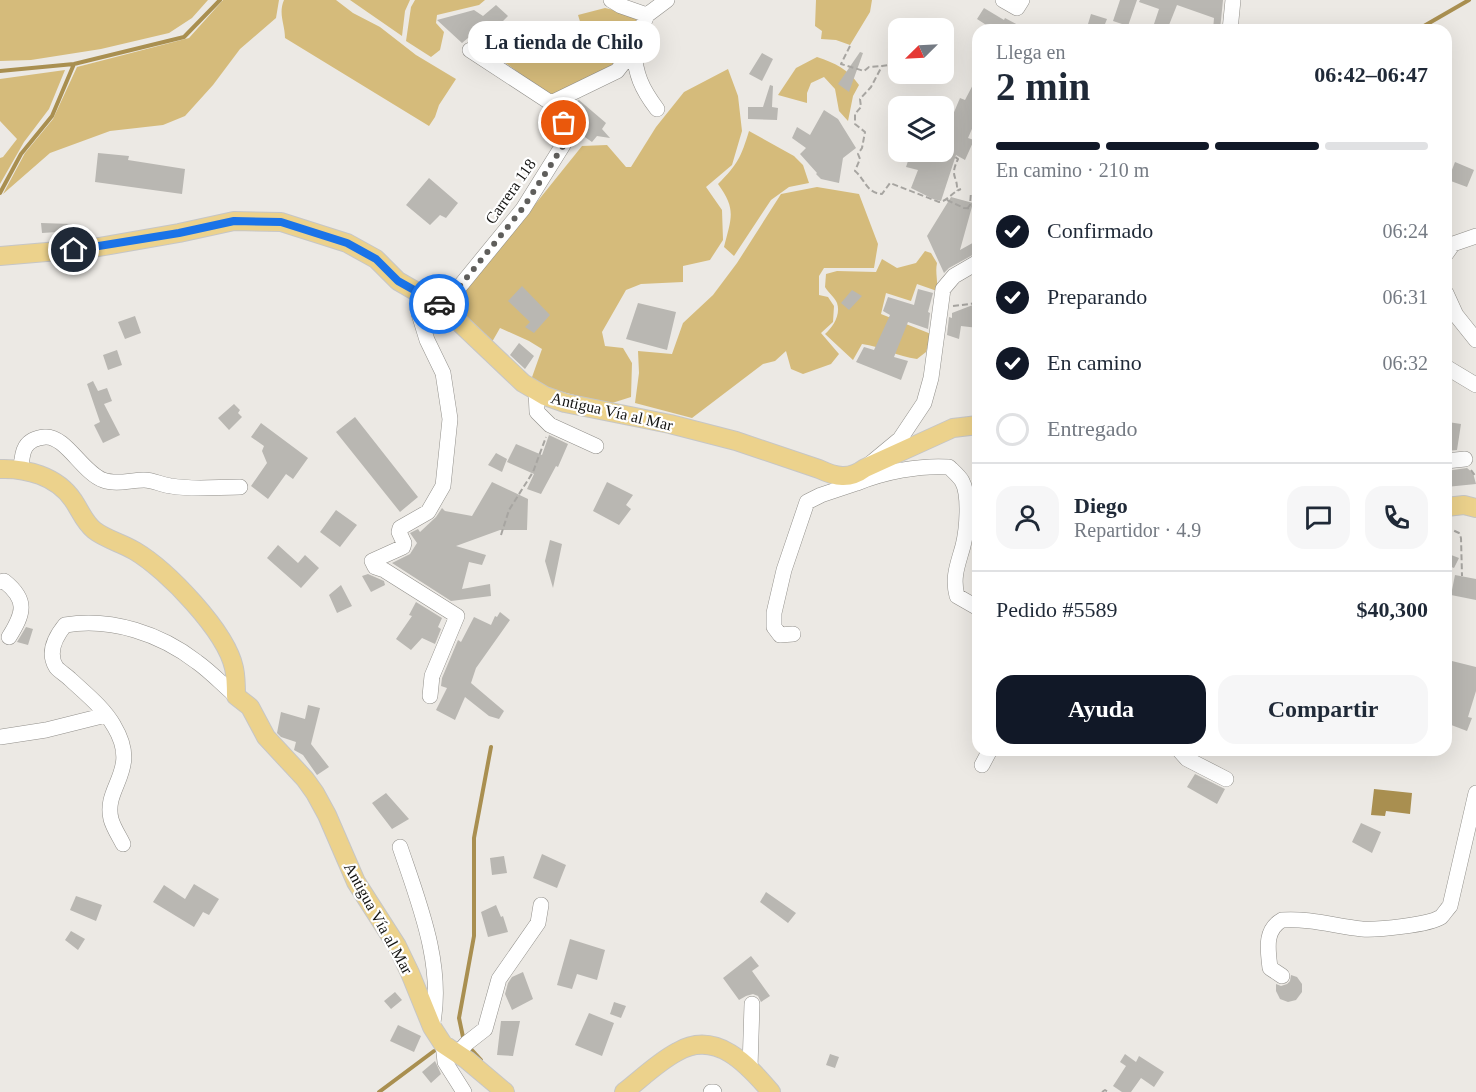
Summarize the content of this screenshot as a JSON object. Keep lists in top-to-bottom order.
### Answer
{
  "streets": {
    "main road": ["Antigua Vía al Mar"],
    "street": ["Carrera 118"]
  },
  "crossings": [
    ["Carrera 118", "Antigua Vía al Mar"]
  ],
  "places": ["La tienda de Chilo"],
  "north": "bottom left",
  "page": {
    "bubble": "La tienda de Chilo",
    "heading": ["2 min", "Llega en", "06:42–06:47"],
    "panel": [
      "Diego",
      "Repartidor · 4.9",
      "Pedido #5589",
      "$40,300"
    ],
    "bar": "En camino · 210 m",
    "list": [
      ["Confirmado", "06:24"],
      ["Preparando", "06:31"],
      ["En camino", "06:32"],
      "Entregado"
    ],
    "buttons": ["Ayuda", "Compartir"]
  }
}
